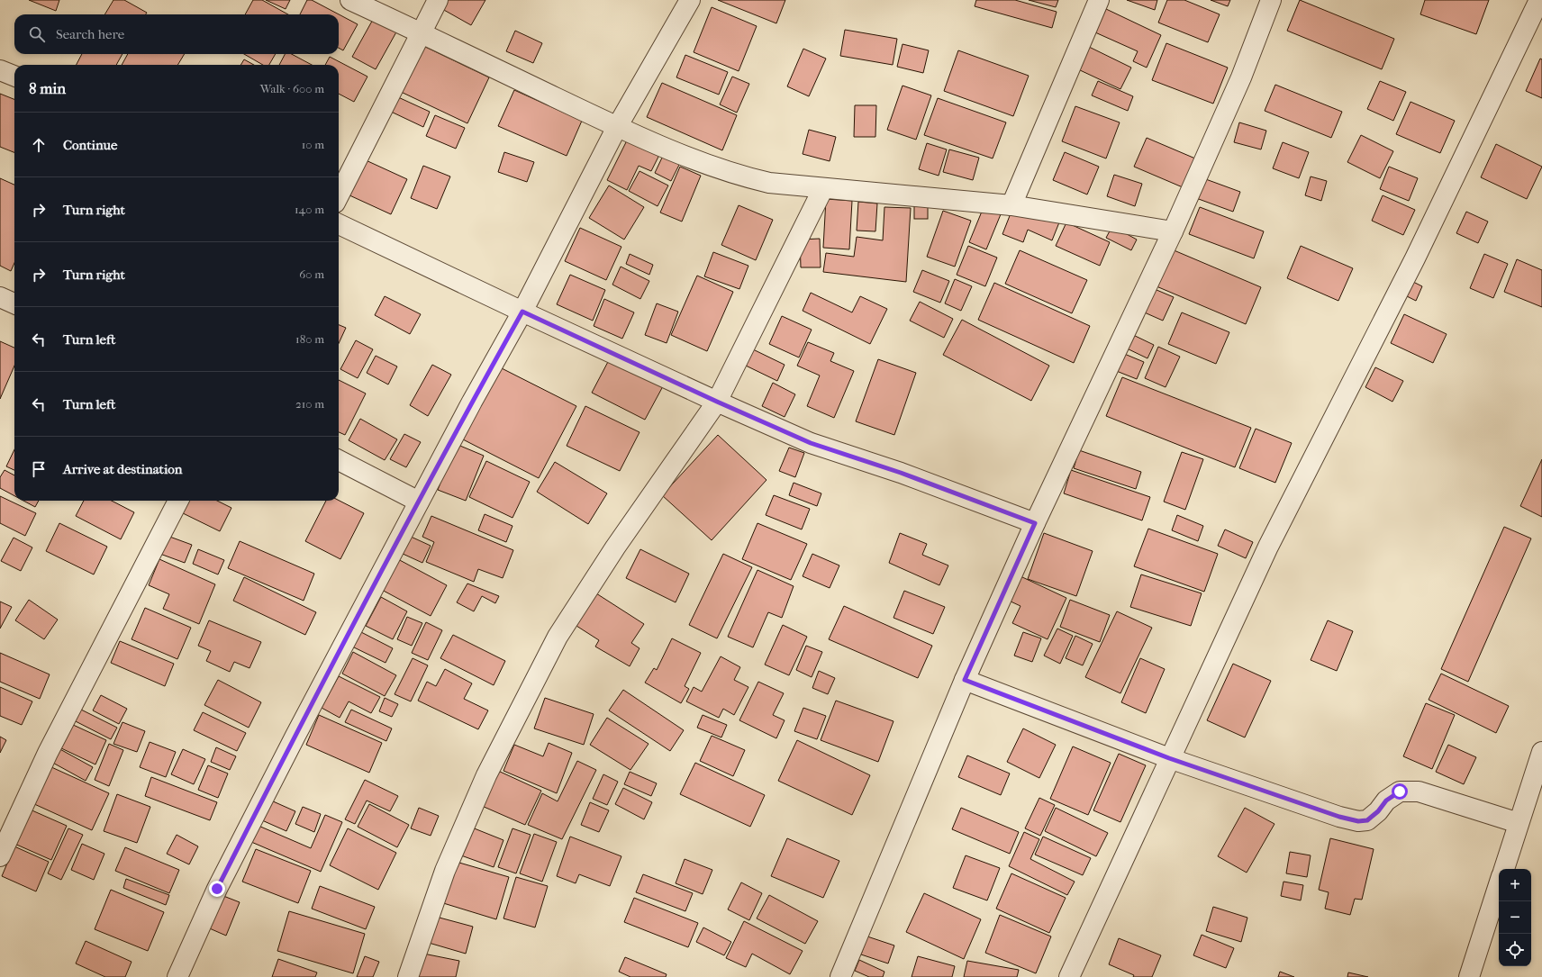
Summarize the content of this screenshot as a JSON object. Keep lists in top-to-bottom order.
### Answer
{
  "page": {
    "search": "Search here",
    "heading": ["8 min", "Walk · 600 m"],
    "list": [
      ["Continue", "10 m"],
      ["Turn right", "140 m"],
      ["Turn right", "60 m"],
      ["Turn left", "180 m"],
      ["Turn left", "210 m"],
      "Arrive at destination"
    ],
    "map_buttons": ["+", "−"]
  }
}
